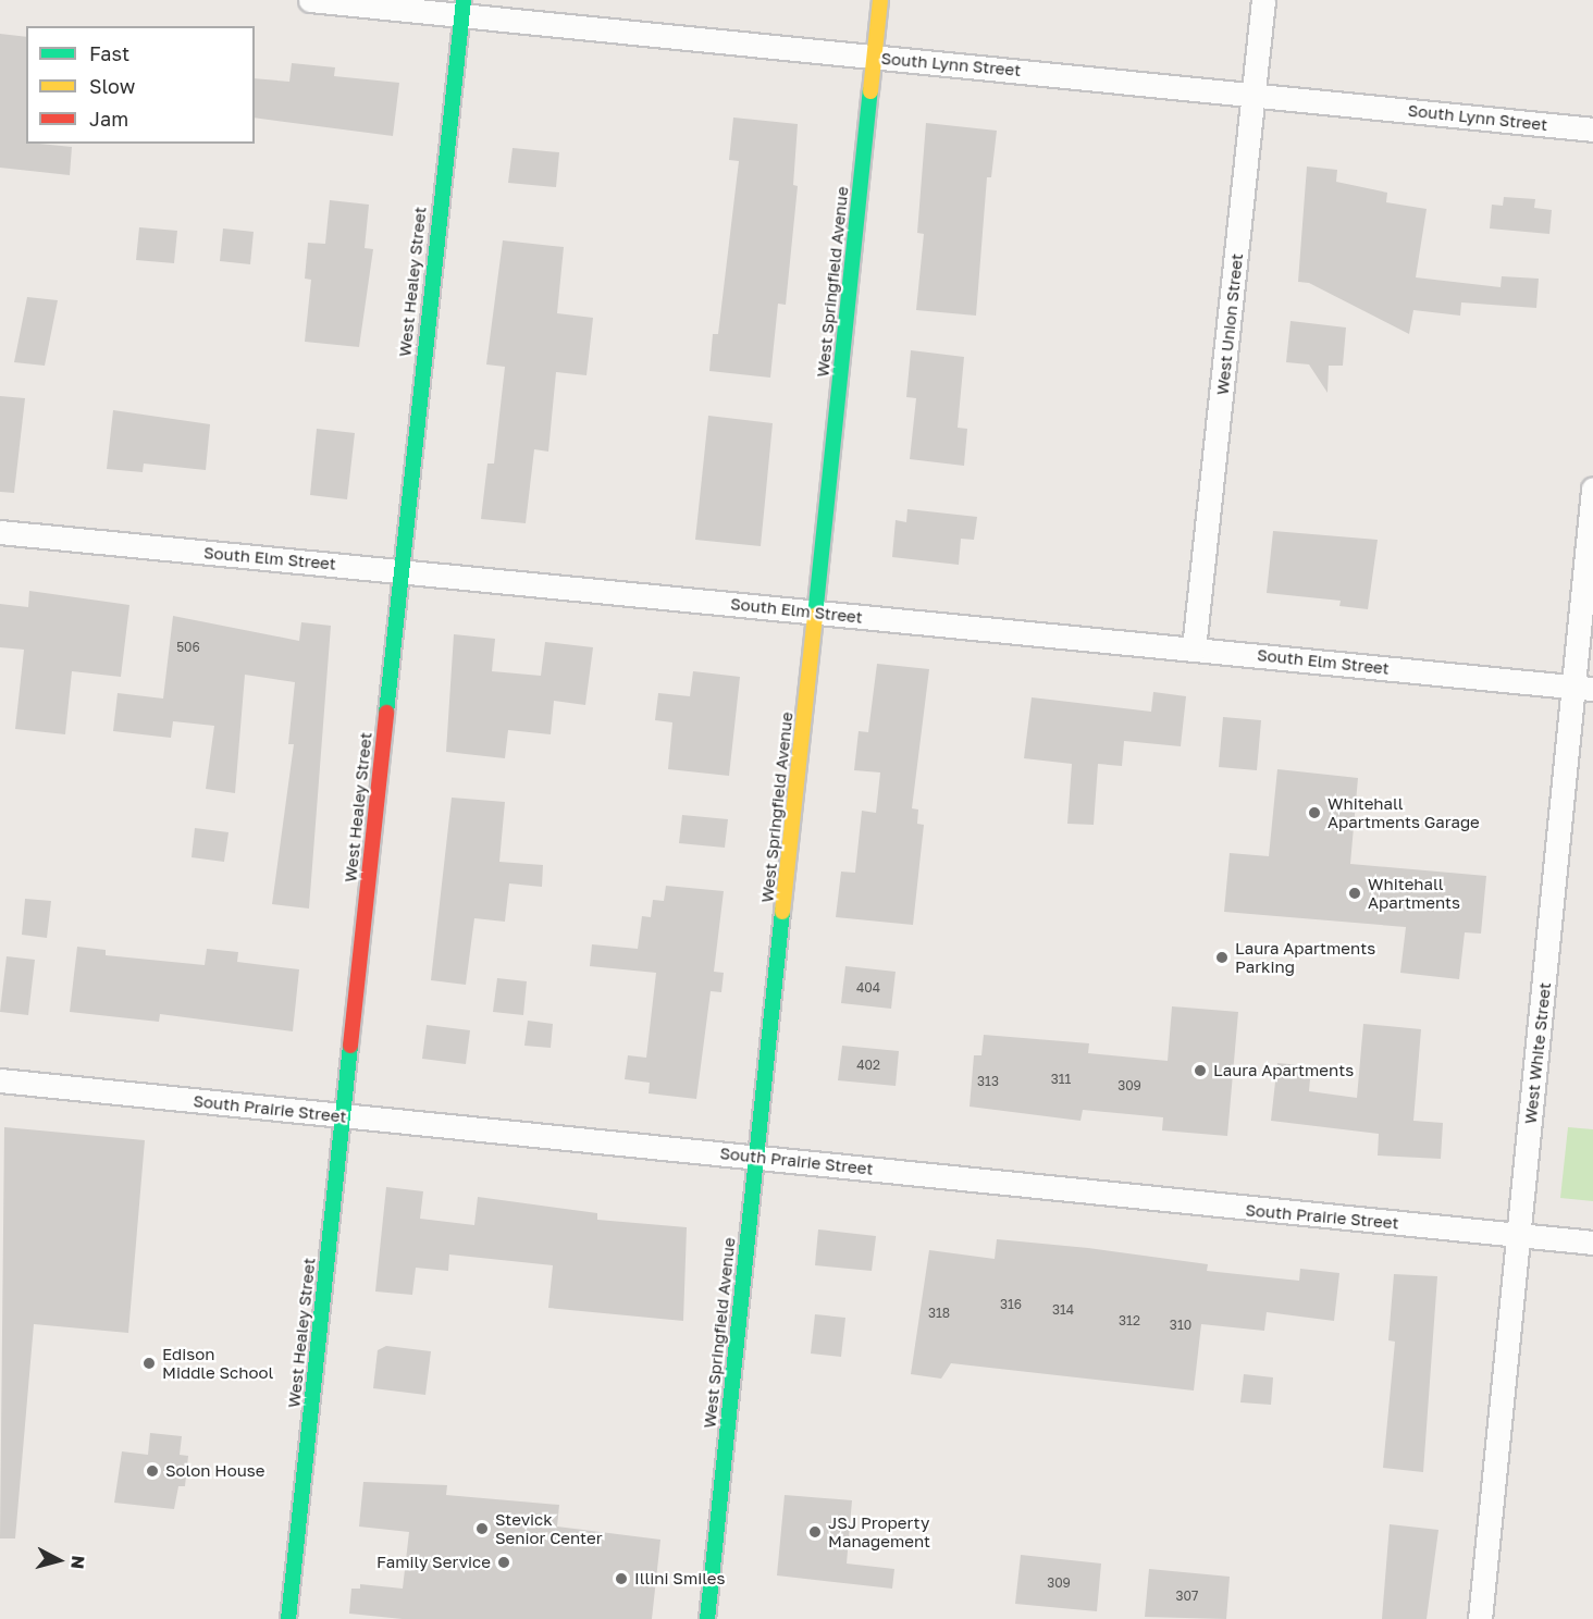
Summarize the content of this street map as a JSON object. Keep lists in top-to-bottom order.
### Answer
{
  "streets": {
    "main road": ["West Healey Street", "West Springfield Avenue"],
    "street": [
      "South Lynn Street",
      "West Union Street",
      "South Elm Street",
      "West White Street",
      "South Prairie Street"
    ]
  },
  "crossings": [
    ["South Lynn Street", "West Healey Street"],
    ["South Lynn Street", "West Springfield Avenue"],
    ["South Lynn Street", "West Union Street"],
    ["West Healey Street", "South Elm Street"],
    ["West Healey Street", "South Prairie Street"],
    ["West Springfield Avenue", "South Elm Street"],
    ["West Springfield Avenue", "South Prairie Street"],
    ["West Union Street", "South Elm Street"],
    ["South Elm Street", "West White Street"],
    ["West White Street", "South Prairie Street"]
  ],
  "places": [
    "Whitehall Apartments Garage",
    "Whitehall Apartments",
    "Laura Apartments Parking",
    "Laura Apartments",
    "Edison Middle School",
    "Solon House",
    "Stevick Senior Center",
    "JSJ Property Management",
    "Family Service",
    "Illini Smiles"
  ],
  "house_numbers": [
    "506",
    "404",
    "402",
    "311",
    "313",
    "309",
    "316",
    "314",
    "318",
    "312",
    "310",
    "309",
    "307"
  ],
  "legend": ["Fast", "Slow", "Jam"],
  "north": "right"
}
